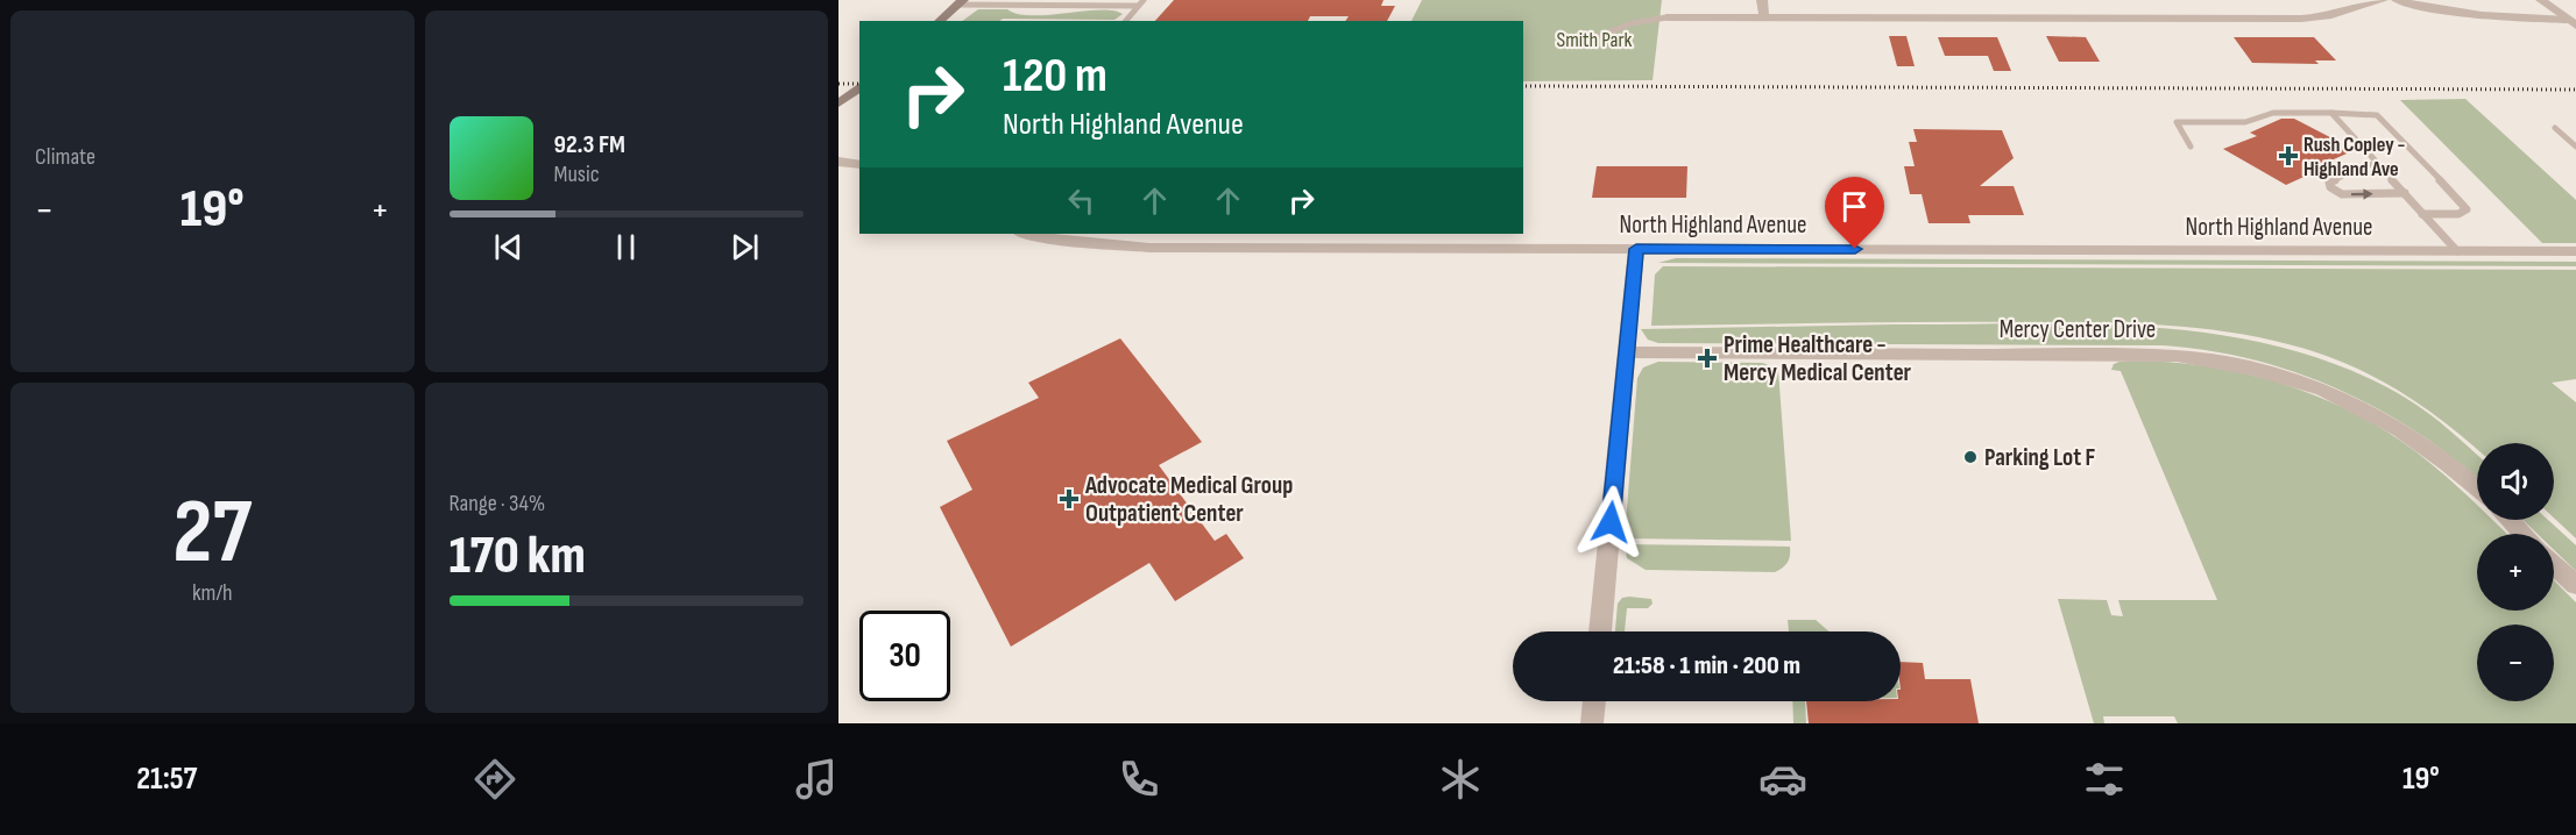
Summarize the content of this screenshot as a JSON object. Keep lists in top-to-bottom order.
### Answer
{
  "streets": {
    "street": ["North Highland Avenue", "Mercy Center Drive"]
  },
  "parks": ["Smith Park"],
  "places": {
    "health": ["Rush Copley - Highland Ave", "Prime Healthcare - Mercy Medical Center", "Advocate Medical Group Outpatient Center"],
    "other": ["Parking Lot F"]
  },
  "page": {
    "tile": [
      "Climate",
      ["27", "km/h"],
      ["Range · 34%", "170 km"]
    ],
    "turn": ["120 m", "North Highland Avenue"],
    "song": ["92.3 FM", "Music"],
    "heat": ["−", "19°", "+"],
    "map_buttons": ["+", "−"],
    "limit": "30",
    "trip": "21:58 · 1 min · 200 m",
    "tabs": ["21:57", "19°"]
  }
}
